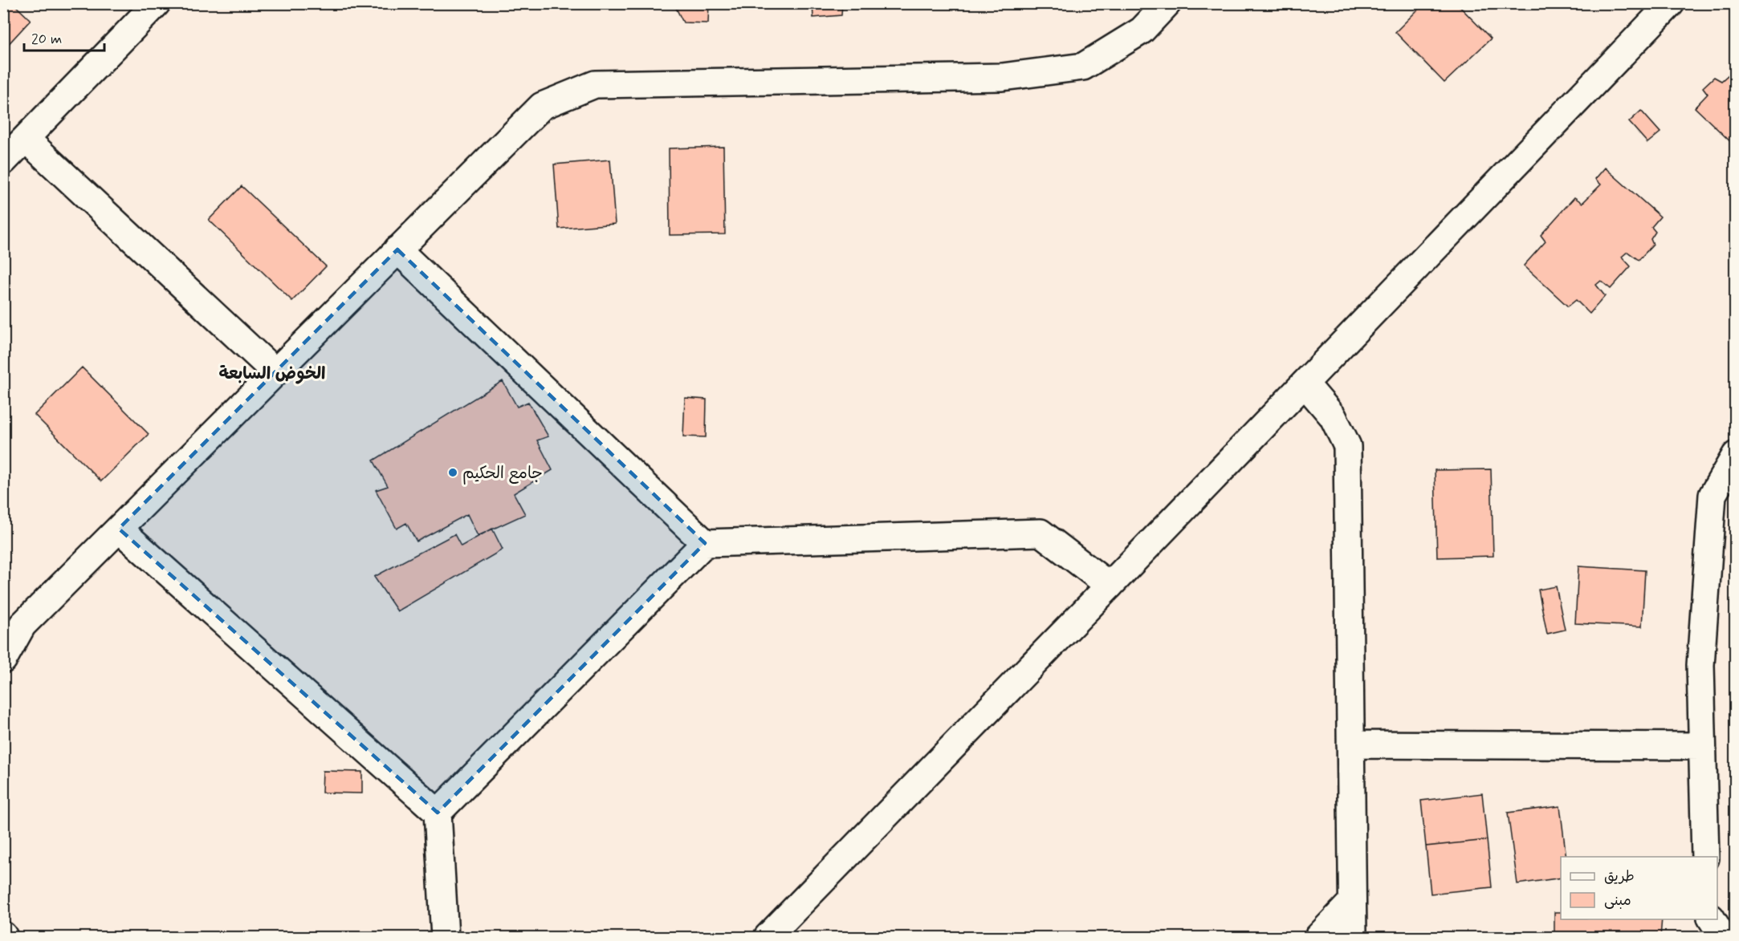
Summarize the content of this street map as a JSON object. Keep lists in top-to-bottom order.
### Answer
{
  "districts": ["الخوض السابعة"],
  "places": ["جامع الحكيم"],
  "legend": ["طريق", "مبنى"],
  "scale_bar": "20 m"
}
